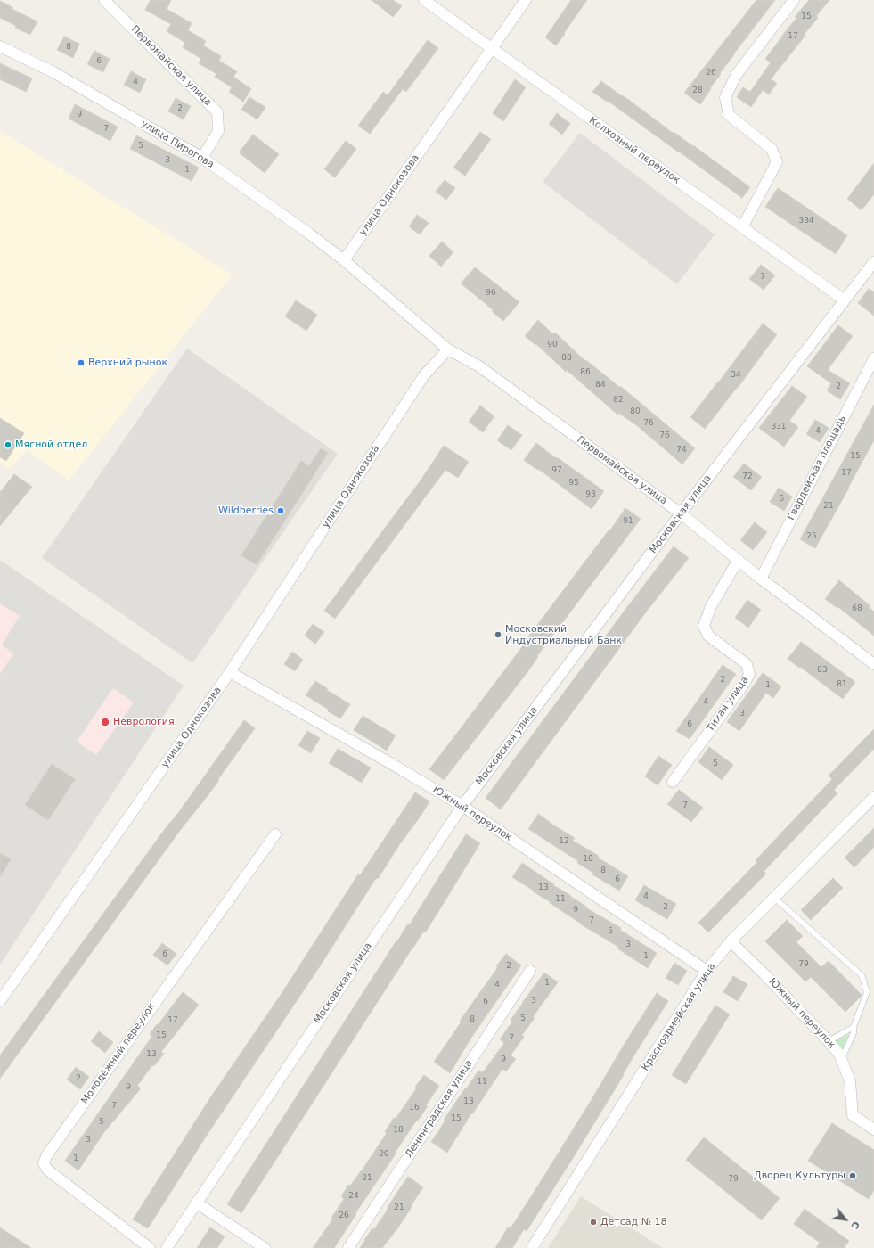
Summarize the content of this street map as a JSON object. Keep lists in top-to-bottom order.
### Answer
{
  "streets": {
    "street": [
      "Первомайская улица",
      "улица Пирогова",
      "Колхозный переулок",
      "улица Однокозова",
      "Гвардейская площадь",
      "Московская улица",
      "Тихая улица",
      "Южный переулок",
      "Красноармейская улица",
      "Молодёжный переулок",
      "Ленинградская улица"
    ]
  },
  "crossings": [
    ["Первомайская улица", "улица Пирогова"],
    ["Первомайская улица", "улица Однокозова"],
    ["Первомайская улица", "Гвардейская площадь"],
    ["Первомайская улица", "Московская улица"],
    ["Первомайская улица", "Тихая улица"],
    ["улица Пирогова", "улица Однокозова"],
    ["Колхозный переулок", "улица Однокозова"],
    ["Колхозный переулок", "Московская улица"],
    ["улица Однокозова", "Южный переулок"],
    ["Московская улица", "Южный переулок"],
    ["Южный переулок", "Красноармейская улица"]
  ],
  "places": [
    "Верхний рынок",
    "Мясной отдел",
    "Wildberries",
    "Московский Индустриальный Банк",
    "Неврология",
    "Дворец Культуры",
    "Детсад № 18"
  ],
  "house_numbers": [
    "15",
    "17",
    "8",
    "6",
    "26",
    "4",
    "28",
    "2",
    "9",
    "7",
    "5",
    "3",
    "1",
    "334",
    "7",
    "96",
    "90",
    "88",
    "86",
    "34",
    "84",
    "2",
    "82",
    "80",
    "76",
    "331",
    "4",
    "76",
    "74",
    "15",
    "97",
    "17",
    "72",
    "95",
    "93",
    "6",
    "21",
    "91",
    "25",
    "68",
    "83",
    "2",
    "81",
    "1",
    "4",
    "3",
    "6",
    "5",
    "7",
    "12",
    "10",
    "8",
    "6",
    "13",
    "4",
    "11",
    "2",
    "9",
    "7",
    "5",
    "3",
    "6",
    "1",
    "79",
    "2",
    "1",
    "4",
    "3",
    "6",
    "5",
    "8",
    "17",
    "15",
    "7",
    "13",
    "9",
    "2",
    "11",
    "9",
    "13",
    "7",
    "16",
    "15",
    "5",
    "18",
    "3",
    "20",
    "1",
    "21",
    "79",
    "24",
    "21",
    "26"
  ],
  "north": "bottom right"
}
